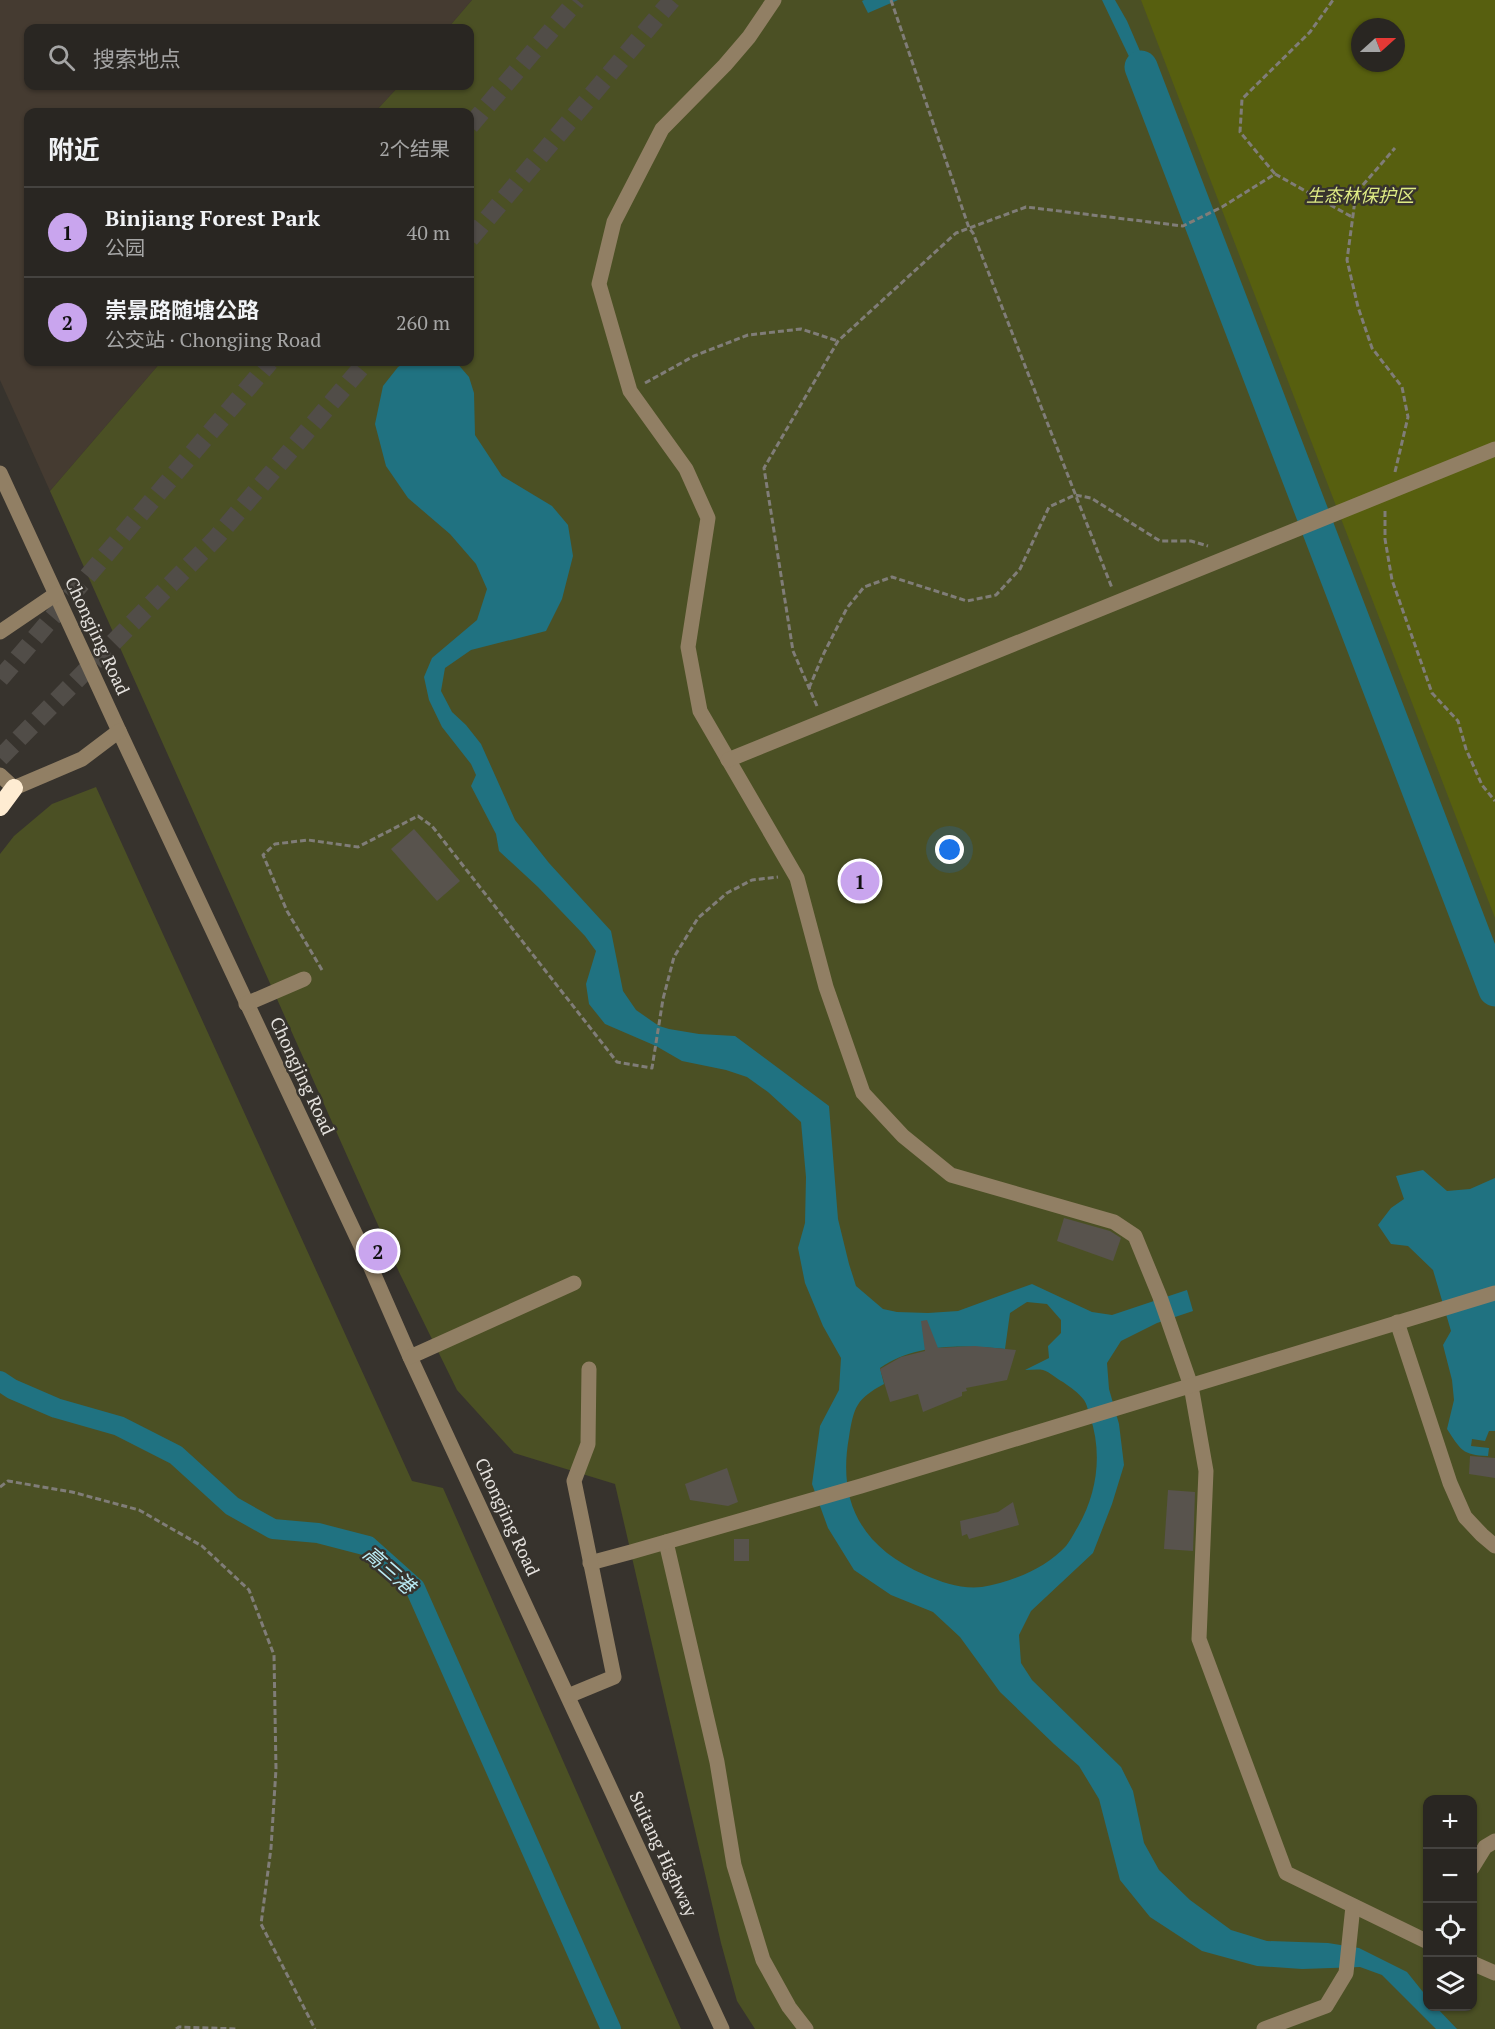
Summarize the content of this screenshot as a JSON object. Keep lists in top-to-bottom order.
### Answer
{
  "streets": {
    "street": ["Chongjing Road", "Suitang Highway"]
  },
  "crossings": [
    ["Chongjing Road", "Suitang Highway"]
  ],
  "water": ["高三港"],
  "parks": ["生态林保护区"],
  "north": "right",
  "page": {
    "search": "搜索地点",
    "heading": ["附近", "2个结果"],
    "list": [
      {
        "mark": "1",
        "name": "Binjiang Forest Park",
        "note": "公园",
        "value": "40 m"
      },
      {
        "mark": "2",
        "name": "崇景路随塘公路",
        "note": "公交站 · Chongjing Road",
        "value": "260 m"
      }
    ],
    "pins": ["1", "2"],
    "map_buttons": ["+", "−"]
  }
}
